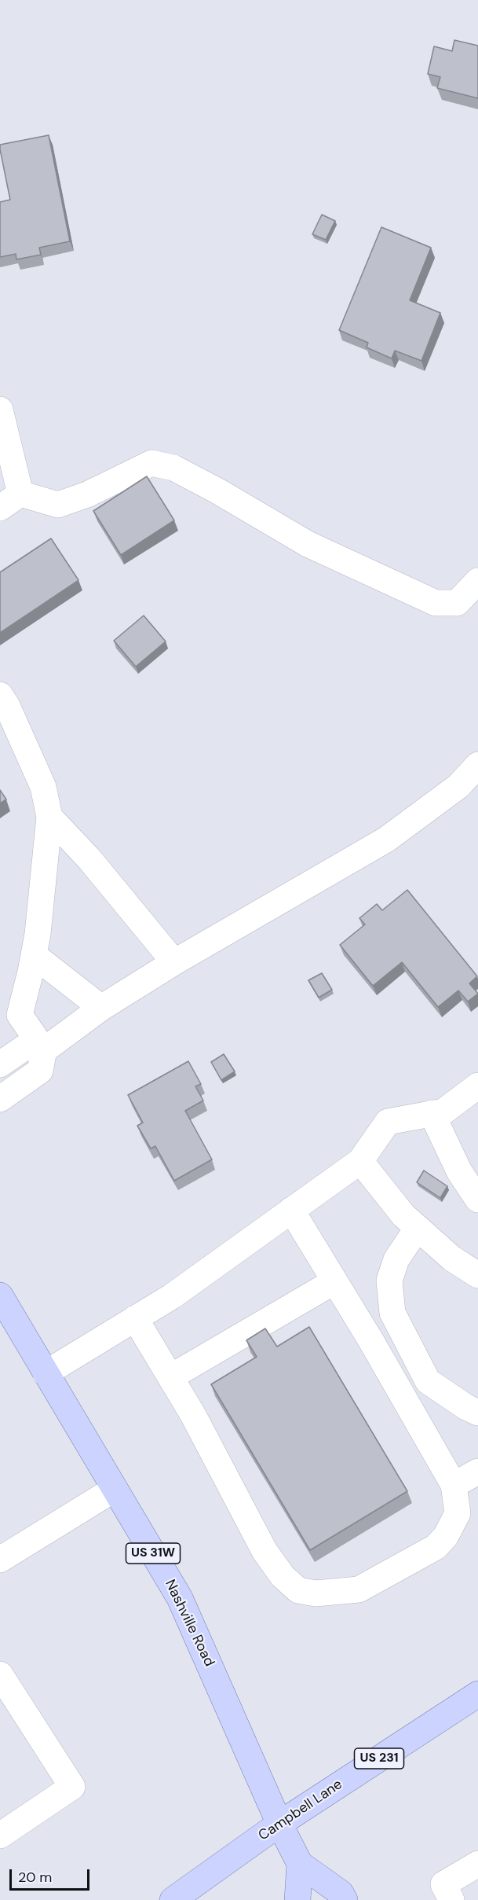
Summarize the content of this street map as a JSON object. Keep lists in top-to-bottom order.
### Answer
{
  "streets": {
    "main road": [
      "US 31W",
      "Nashville Road",
      "US 231",
      "Campbell Lane"
    ]
  },
  "crossings": [
    ["Nashville Road", "Campbell Lane"]
  ],
  "scale_bar": "20 m"
}
